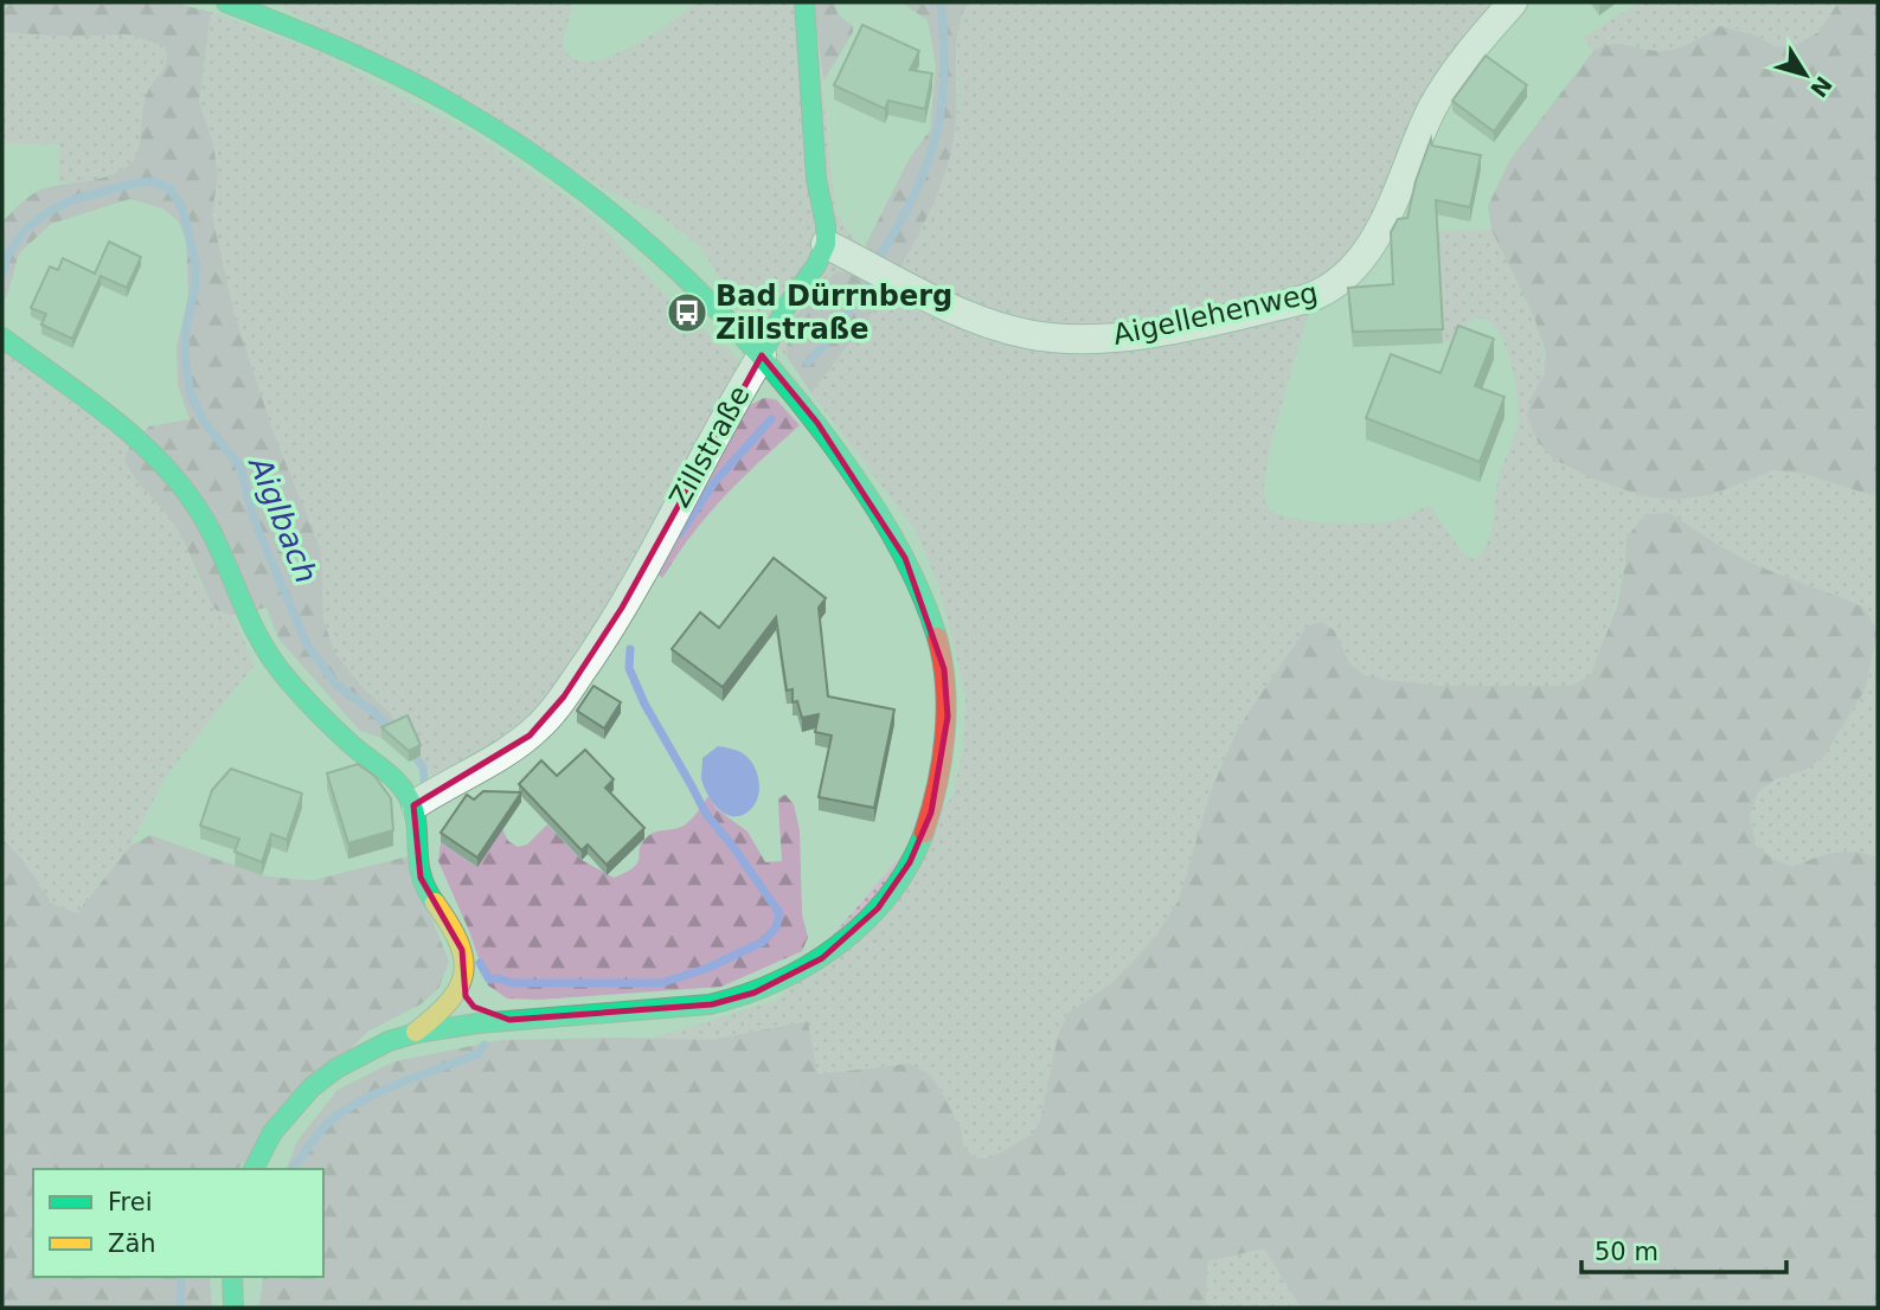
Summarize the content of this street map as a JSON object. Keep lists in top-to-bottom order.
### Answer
{
  "streets": {
    "main road": ["Zillstraße"],
    "street": ["Aigellehenweg"]
  },
  "crossings": [
    ["Aigellehenweg", "Zillstraße"]
  ],
  "water": ["Aiglbach"],
  "places": {
    "bus stop": ["Bad Dürrnberg Zillstraße"]
  },
  "legend": ["Frei", "Zäh"],
  "scale_bar": "50 m",
  "north": "bottom right"
}
